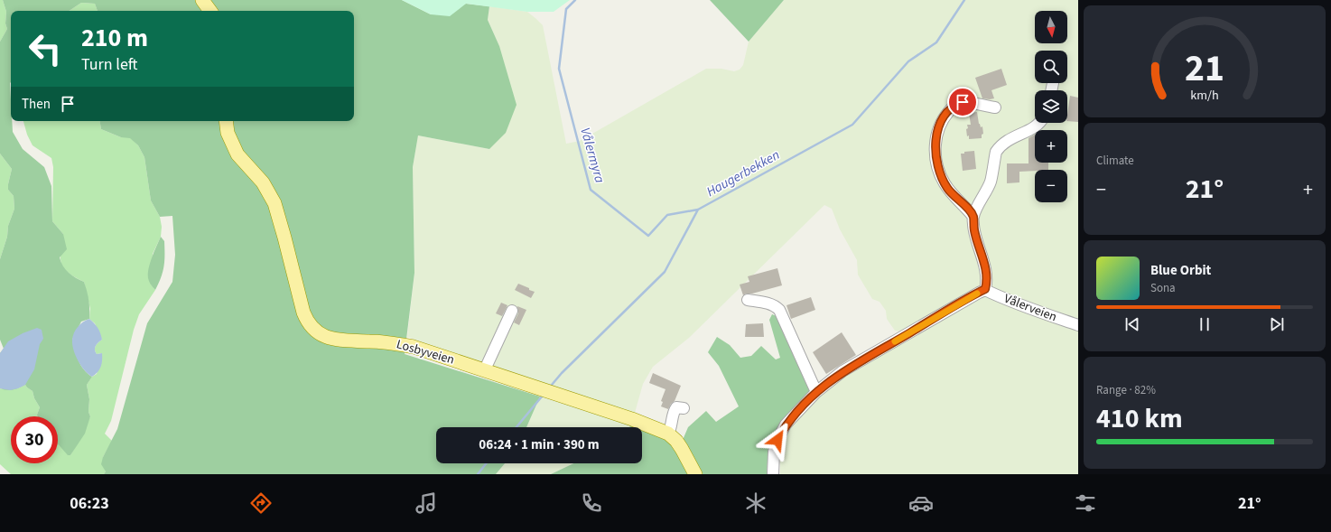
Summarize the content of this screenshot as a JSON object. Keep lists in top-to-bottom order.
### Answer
{
  "streets": {
    "main road": ["Losbyveien"],
    "street": ["Vålerveien"]
  },
  "water": ["Vålermyra", "Haugerbekken"],
  "north": "bottom",
  "page": {
    "map_buttons": ["+", "−"],
    "turn": ["210 m", "Turn left"],
    "then": "Then",
    "tile": [
      "Climate",
      ["Range · 82%", "410 km"]
    ],
    "heat": ["−", "21°", "+"],
    "song": ["Blue Orbit", "Sona"],
    "limit": "30",
    "trip": "06:24 · 1 min · 390 m",
    "tabs": ["06:23", "21°"],
    "gauge": ["21", "km/h"]
  }
}
